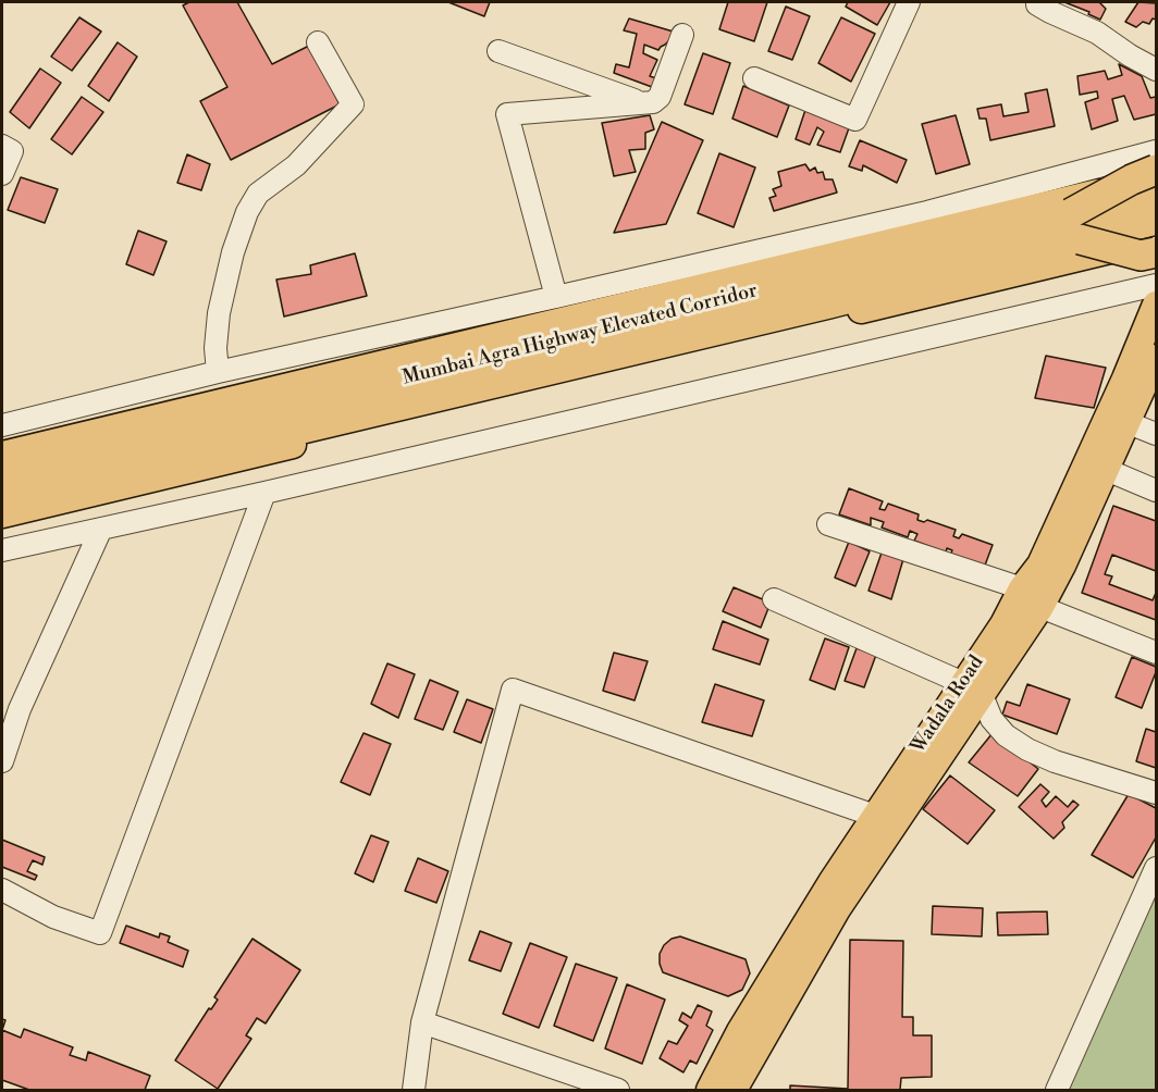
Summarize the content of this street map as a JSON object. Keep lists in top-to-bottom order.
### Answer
{
  "streets": {
    "highway": ["Mumbai Agra Highway Elevated Corridor"],
    "main road": ["Wadala Road"]
  }
}
